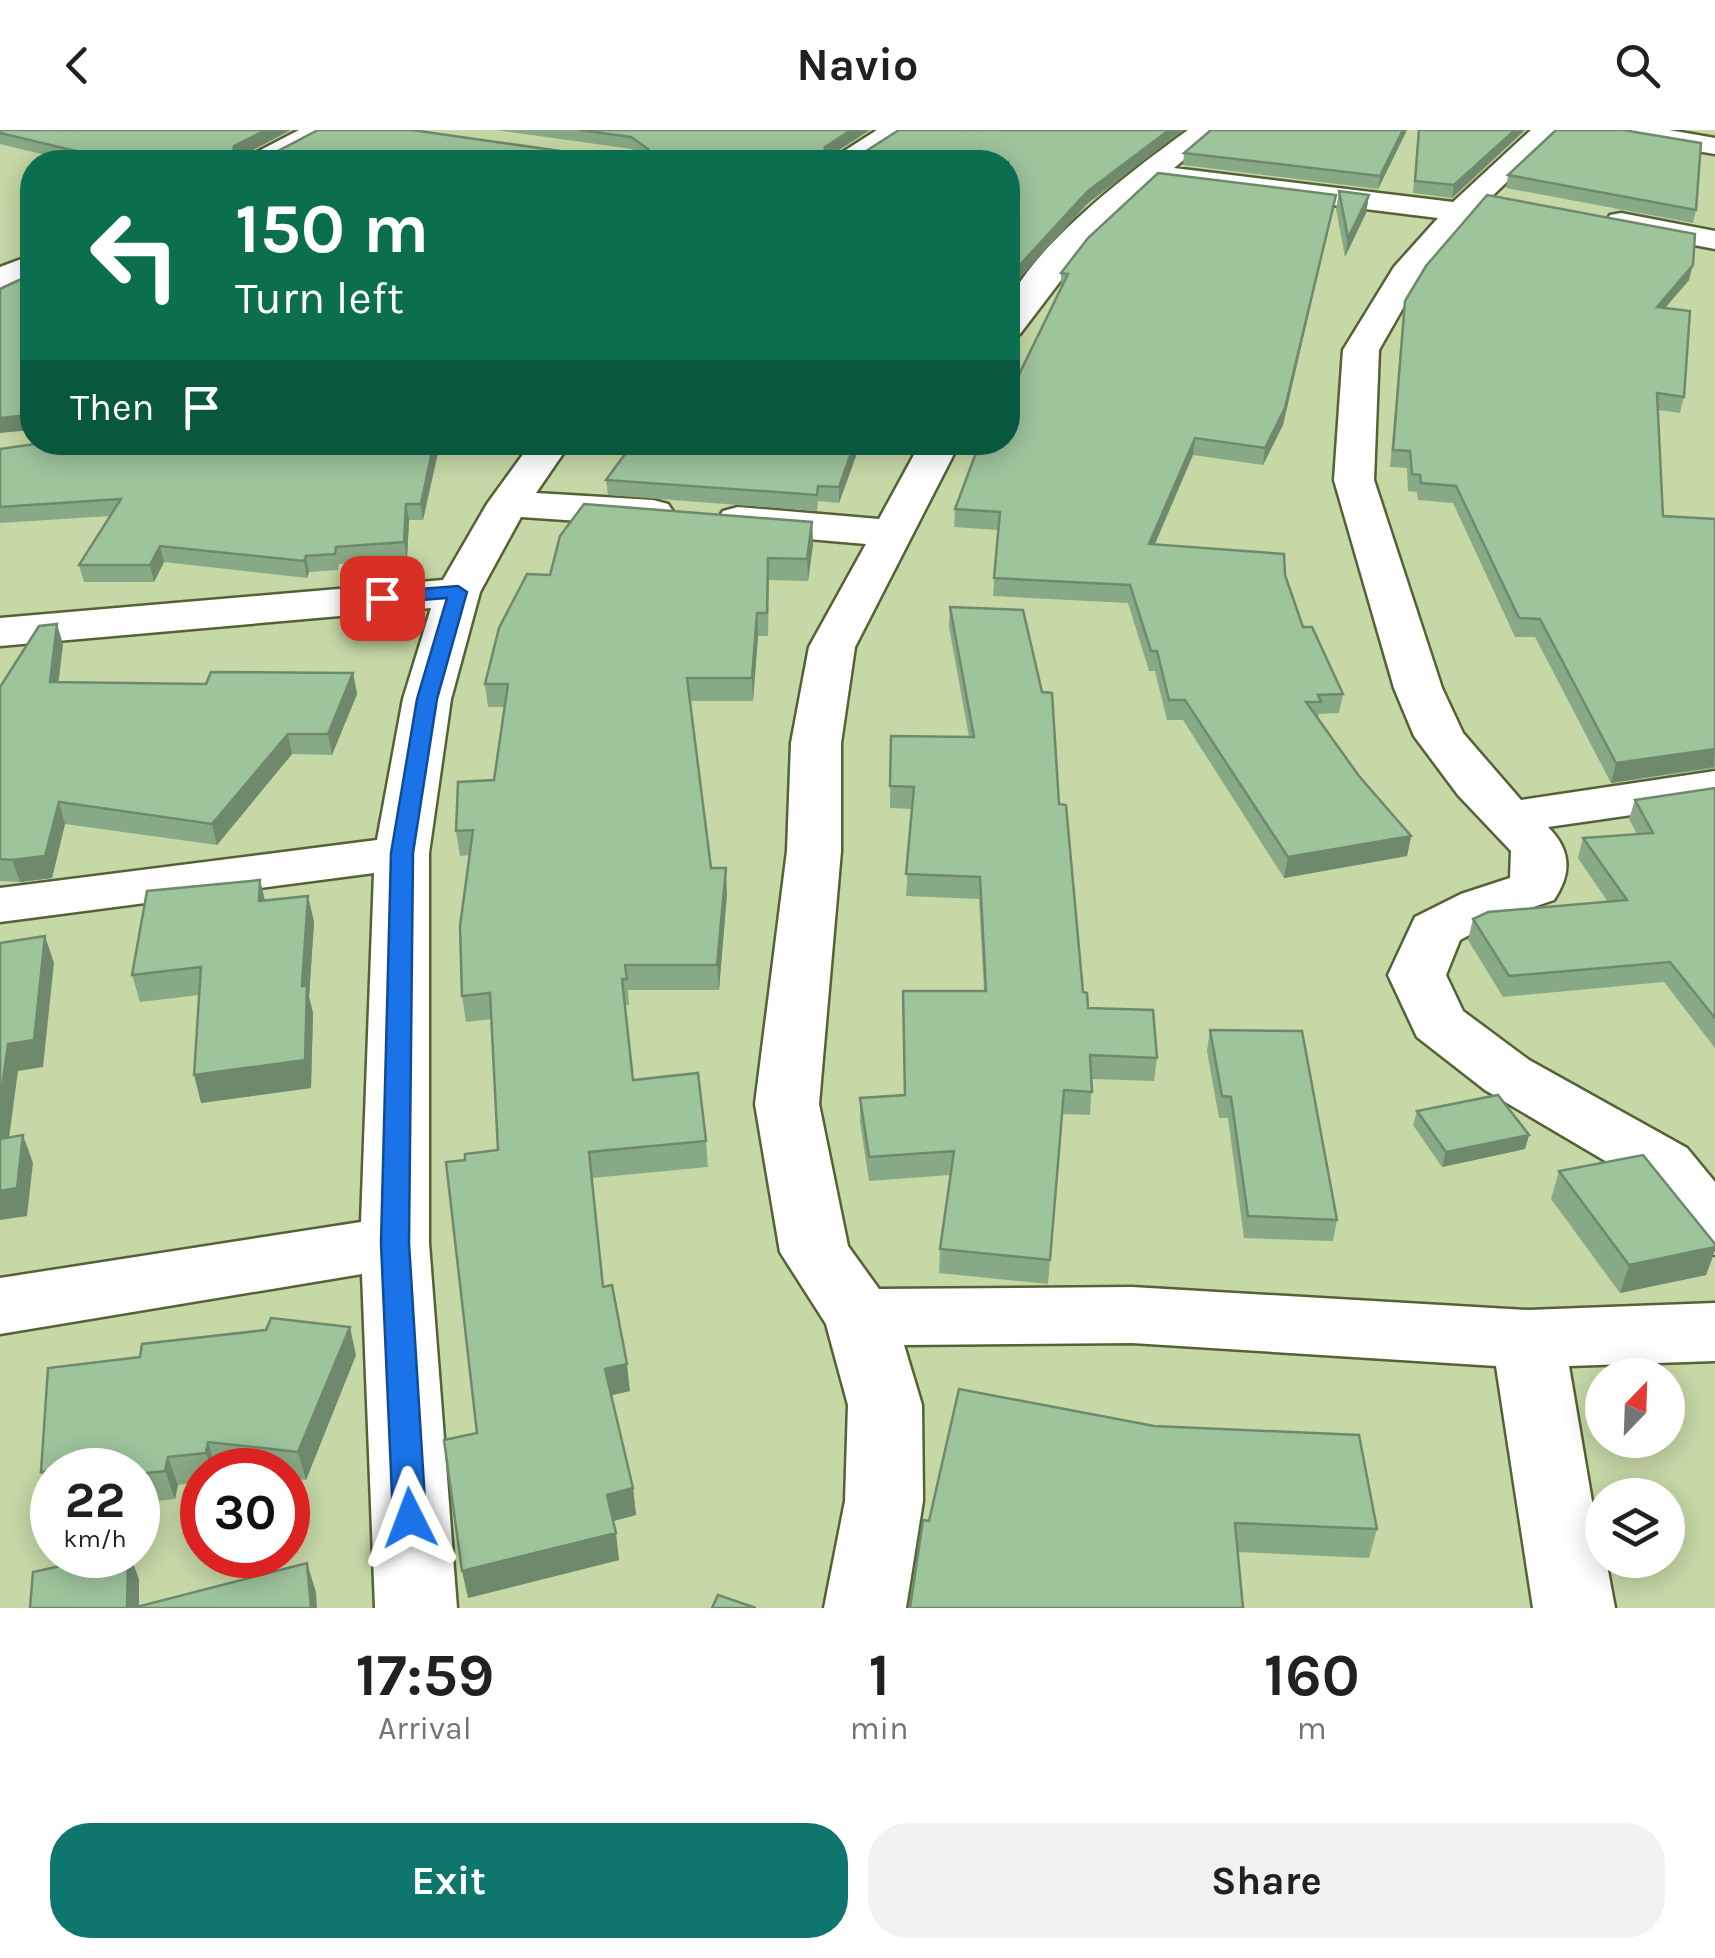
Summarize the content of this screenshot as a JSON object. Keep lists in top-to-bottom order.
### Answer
{
  "north": "top right",
  "page": {
    "header": "Navio",
    "turn": ["150 m", "Turn left"],
    "then": "Then",
    "speed": "22 km/h",
    "limit": "30",
    "eta": [
      "17:59",
      "Arrival",
      "1",
      "min",
      "160",
      "m"
    ],
    "buttons": ["Exit", "Share"]
  }
}
